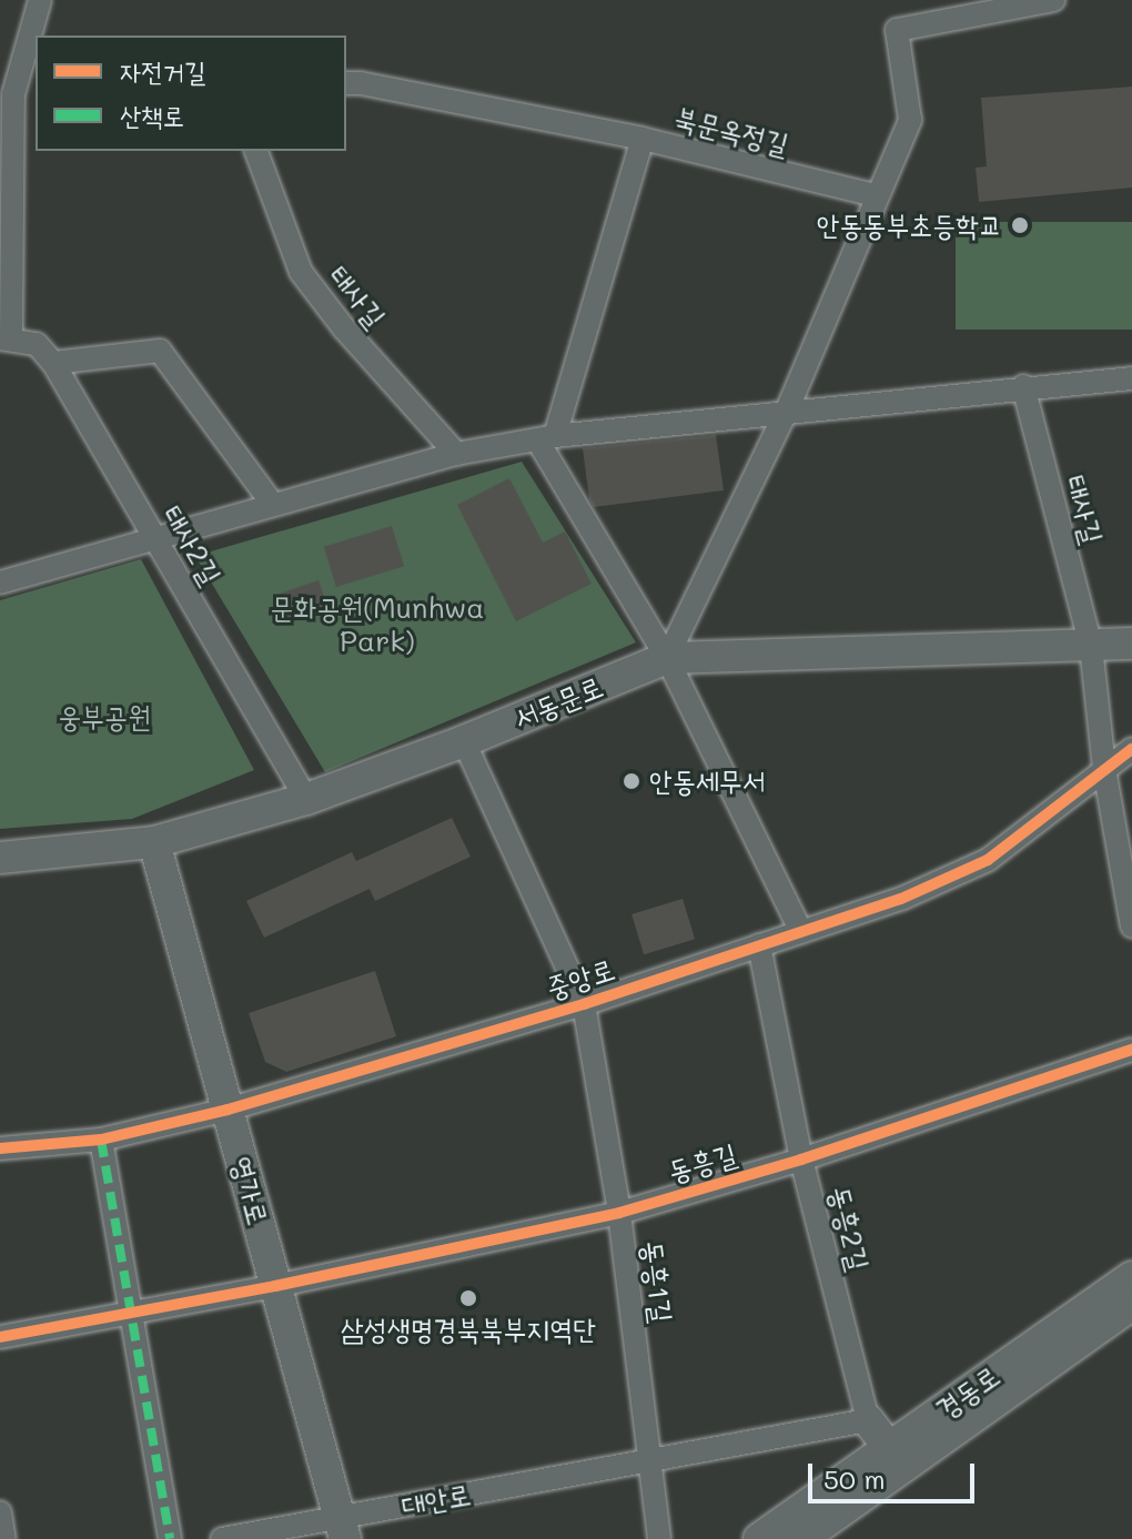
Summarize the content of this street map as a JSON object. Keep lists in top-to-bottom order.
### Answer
{
  "streets": {
    "street": [
      "북문옥정길",
      "태사길",
      "태사2길",
      "서동문로",
      "중앙로",
      "동흥길",
      "영가로",
      "동흥2길",
      "동흥1길",
      "경동로",
      "대안로"
    ]
  },
  "crossings": [
    ["태사길", "서동문로"],
    ["태사길", "중앙로"],
    ["태사2길", "서동문로"],
    ["서동문로", "중앙로"],
    ["서동문로", "영가로"],
    ["중앙로", "영가로"],
    ["중앙로", "동흥2길"],
    ["중앙로", "동흥1길"],
    ["동흥길", "영가로"],
    ["동흥길", "동흥2길"],
    ["동흥길", "동흥1길"],
    ["영가로", "대안로"],
    ["동흥2길", "대안로"],
    ["동흥1길", "대안로"]
  ],
  "parks": ["문화공원(Munhwa Park)", "웅부공원"],
  "places": ["안동동부초등학교", "안동세무서", "삼성생명경북북부지역단"],
  "legend": ["자전거길", "산책로"],
  "scale_bar": "50 m"
}
